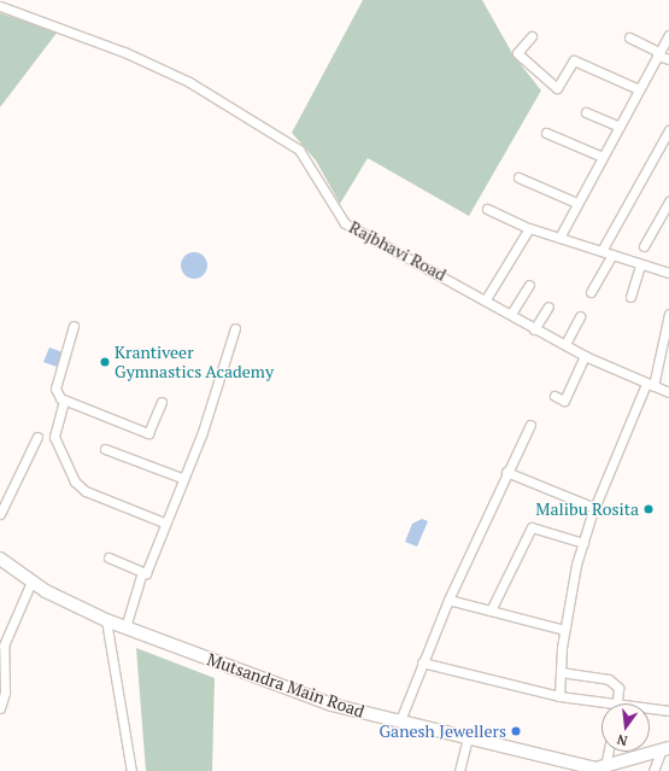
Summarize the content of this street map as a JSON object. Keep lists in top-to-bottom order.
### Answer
{
  "streets": {
    "street": ["Rajbhavi Road", "Mutsandra Main Road"]
  },
  "places": ["Krantiveer Gymnastics Academy", "Malibu Rosita", "Ganesh Jewellers"],
  "north": "bottom"
}
